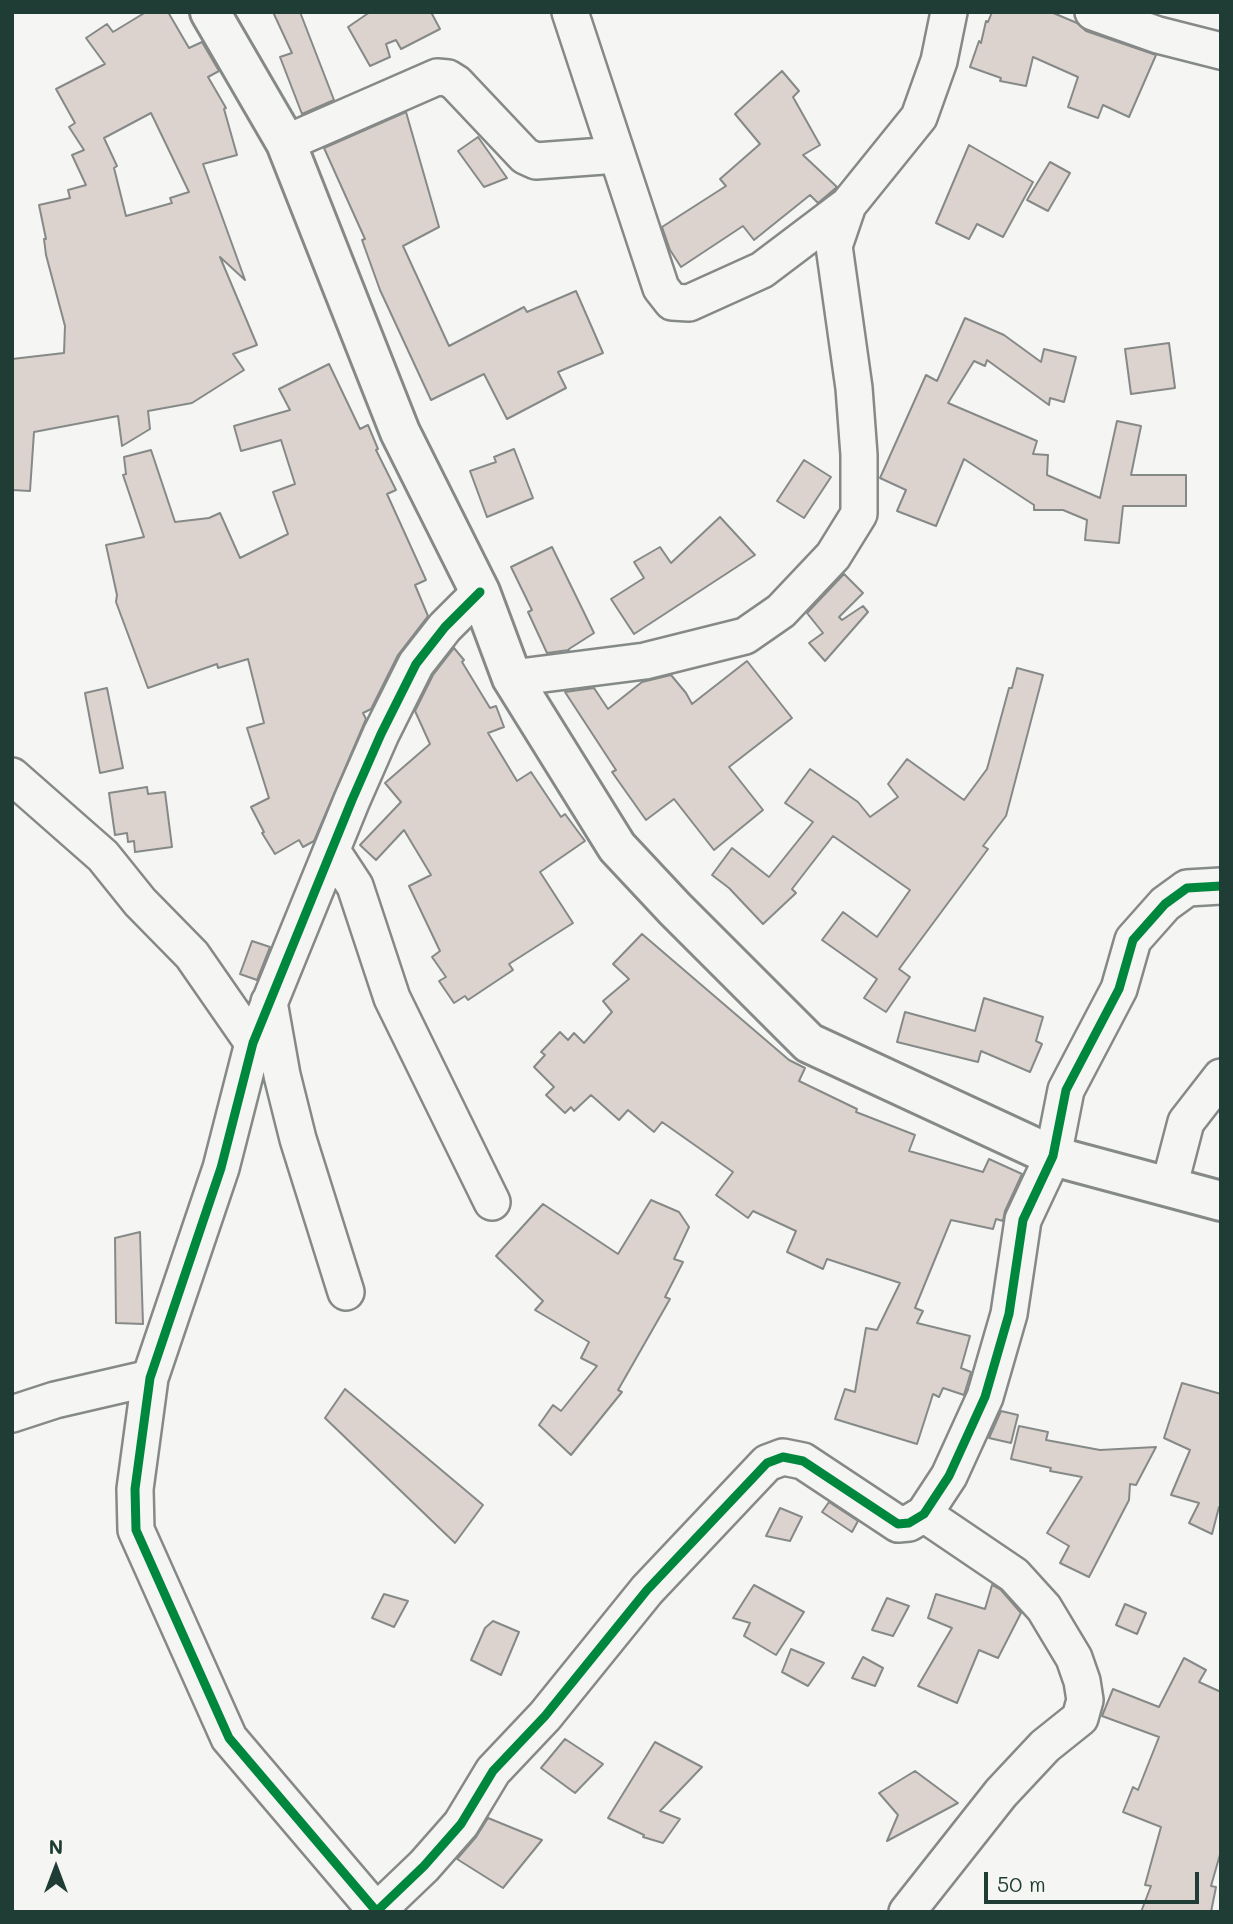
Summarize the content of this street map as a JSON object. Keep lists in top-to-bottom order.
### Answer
{
  "scale_bar": "50 m",
  "north": "top"
}
